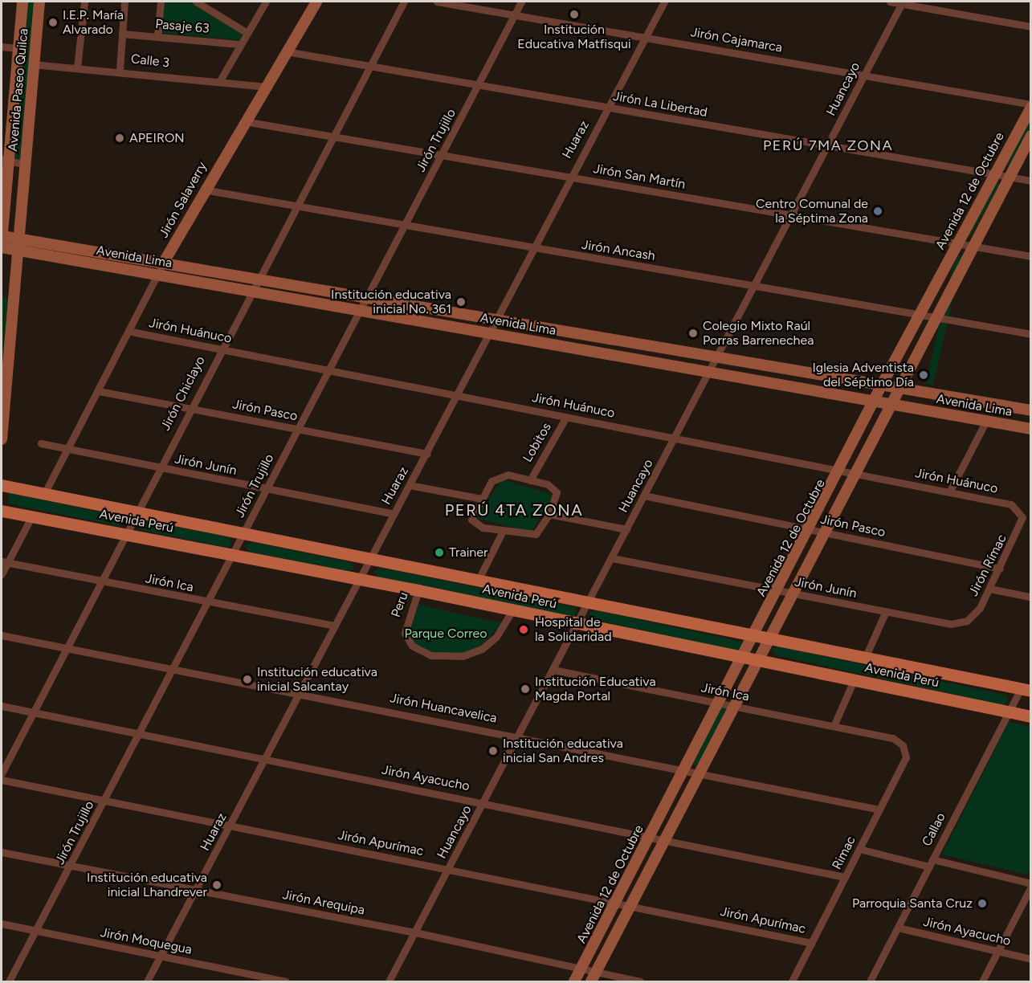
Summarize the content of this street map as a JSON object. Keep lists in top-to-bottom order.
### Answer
{
  "streets": {
    "main road": [
      "Avenida Paseo Quilca",
      "Avenida 12 de Octubre",
      "Jirón Salaverry",
      "Avenida Lima",
      "Avenida Perú"
    ],
    "street": [
      "Pasaje 63",
      "Jirón Cajamarca",
      "Calle 3",
      "Huancayo",
      "Jirón La Libertad",
      "Huaraz",
      "Jirón Trujillo",
      "Jirón San Martín",
      "Jirón Ancash",
      "Jirón Huánuco",
      "Jirón Chiclayo",
      "Jirón Pasco",
      "Lobitos",
      "Jirón Junín",
      "Jirón Rímac",
      "Jirón Ica",
      "Peru",
      "Jirón Huancavelica",
      "Jirón Ayacucho",
      "Callao",
      "Jirón Apurímac",
      "Rimac",
      "Jirón Arequipa",
      "Jirón Moquegua"
    ]
  },
  "crossings": [
    ["Jirón Cajamarca", "Huancayo"],
    ["Jirón Cajamarca", "Huaraz"],
    ["Jirón Cajamarca", "Jirón Trujillo"],
    ["Jirón Cajamarca", "Avenida 12 de Octubre"],
    ["Calle 3", "Avenida Paseo Quilca"],
    ["Calle 3", "Jirón Salaverry"],
    ["Huancayo", "Jirón La Libertad"],
    ["Huancayo", "Jirón San Martín"],
    ["Huancayo", "Jirón Ancash"],
    ["Huancayo", "Avenida Lima"],
    ["Huancayo", "Jirón Huánuco"],
    ["Huancayo", "Jirón Pasco"],
    ["Huancayo", "Jirón Junín"],
    ["Huancayo", "Avenida Perú"],
    ["Huancayo", "Jirón Ica"],
    ["Huancayo", "Jirón Huancavelica"],
    ["Huancayo", "Jirón Ayacucho"],
    ["Huancayo", "Jirón Apurímac"],
    ["Huancayo", "Jirón Arequipa"],
    ["Avenida Paseo Quilca", "Avenida Lima"],
    ["Jirón La Libertad", "Huaraz"],
    ["Jirón La Libertad", "Jirón Trujillo"],
    ["Jirón La Libertad", "Avenida 12 de Octubre"],
    ["Jirón La Libertad", "Jirón Salaverry"],
    ["Jirón La Libertad", "Jirón Chiclayo"],
    ["Huaraz", "Jirón San Martín"],
    ["Huaraz", "Jirón Ancash"],
    ["Huaraz", "Avenida Lima"],
    ["Huaraz", "Jirón Huánuco"],
    ["Huaraz", "Jirón Pasco"],
    ["Huaraz", "Jirón Junín"],
    ["Huaraz", "Avenida Perú"],
    ["Huaraz", "Jirón Ica"],
    ["Huaraz", "Jirón Huancavelica"],
    ["Huaraz", "Jirón Ayacucho"],
    ["Huaraz", "Jirón Apurímac"],
    ["Huaraz", "Jirón Arequipa"],
    ["Huaraz", "Jirón Moquegua"],
    ["Jirón Trujillo", "Jirón San Martín"],
    ["Jirón Trujillo", "Jirón Ancash"],
    ["Jirón Trujillo", "Avenida Lima"],
    ["Jirón Trujillo", "Jirón Huánuco"],
    ["Jirón Trujillo", "Jirón Pasco"],
    ["Jirón Trujillo", "Jirón Junín"],
    ["Jirón Trujillo", "Avenida Perú"],
    ["Jirón Trujillo", "Jirón Ica"],
    ["Jirón Trujillo", "Jirón Huancavelica"],
    ["Jirón Trujillo", "Jirón Ayacucho"],
    ["Jirón Trujillo", "Jirón Apurímac"],
    ["Jirón Trujillo", "Jirón Arequipa"],
    ["Jirón Trujillo", "Jirón Moquegua"],
    ["Jirón San Martín", "Avenida 12 de Octubre"],
    ["Jirón San Martín", "Jirón Salaverry"],
    ["Jirón San Martín", "Jirón Chiclayo"],
    ["Avenida 12 de Octubre", "Jirón Ancash"],
    ["Avenida 12 de Octubre", "Avenida Lima"],
    ["Avenida 12 de Octubre", "Jirón Huánuco"],
    ["Avenida 12 de Octubre", "Jirón Pasco"],
    ["Avenida 12 de Octubre", "Jirón Junín"],
    ["Avenida 12 de Octubre", "Avenida Perú"],
    ["Avenida 12 de Octubre", "Jirón Ica"],
    ["Avenida 12 de Octubre", "Jirón Huancavelica"],
    ["Avenida 12 de Octubre", "Jirón Ayacucho"],
    ["Avenida 12 de Octubre", "Jirón Apurímac"],
    ["Avenida 12 de Octubre", "Jirón Arequipa"],
    ["Jirón Salaverry", "Jirón Ancash"],
    ["Jirón Salaverry", "Avenida Lima"],
    ["Jirón Salaverry", "Jirón Huánuco"],
    ["Jirón Salaverry", "Jirón Pasco"],
    ["Jirón Salaverry", "Jirón Junín"],
    ["Jirón Salaverry", "Avenida Perú"],
    ["Jirón Ancash", "Jirón Chiclayo"],
    ["Avenida Lima", "Jirón Chiclayo"],
    ["Jirón Huánuco", "Jirón Chiclayo"],
    ["Jirón Huánuco", "Lobitos"],
    ["Jirón Huánuco", "Jirón Rímac"],
    ["Jirón Chiclayo", "Jirón Pasco"],
    ["Jirón Chiclayo", "Jirón Junín"],
    ["Jirón Chiclayo", "Avenida Perú"],
    ["Jirón Chiclayo", "Jirón Ica"],
    ["Jirón Chiclayo", "Jirón Huancavelica"],
    ["Jirón Chiclayo", "Jirón Ayacucho"],
    ["Jirón Pasco", "Jirón Rímac"],
    ["Jirón Junín", "Jirón Rímac"],
    ["Avenida Perú", "Peru"],
    ["Avenida Perú", "Callao"],
    ["Jirón Ica", "Rimac"],
    ["Jirón Huancavelica", "Rimac"],
    ["Jirón Ayacucho", "Callao"],
    ["Jirón Ayacucho", "Rimac"],
    ["Jirón Apurímac", "Rimac"]
  ],
  "districts": ["PERÚ 7MA ZONA", "PERÚ 4TA ZONA"],
  "parks": ["Parque Correo"],
  "places": [
    "Institución Educativa Matfisqui",
    "I.E.P. María Alvarado",
    "APEIRON",
    "Centro Comunal de la Séptima Zona",
    "Institución educativa inicial No. 361",
    "Colegio Mixto Raúl Porras Barrenechea",
    "Iglesia Adventista del Séptimo Día",
    "Trainer",
    "Hospital de la Solidaridad",
    "Institución educativa inicial Salcantay",
    "Institución Educativa Magda Portal",
    "Institución educativa inicial San Andres",
    "Institución educativa inicial Lhandrever",
    "Parroquia Santa Cruz"
  ]
}
